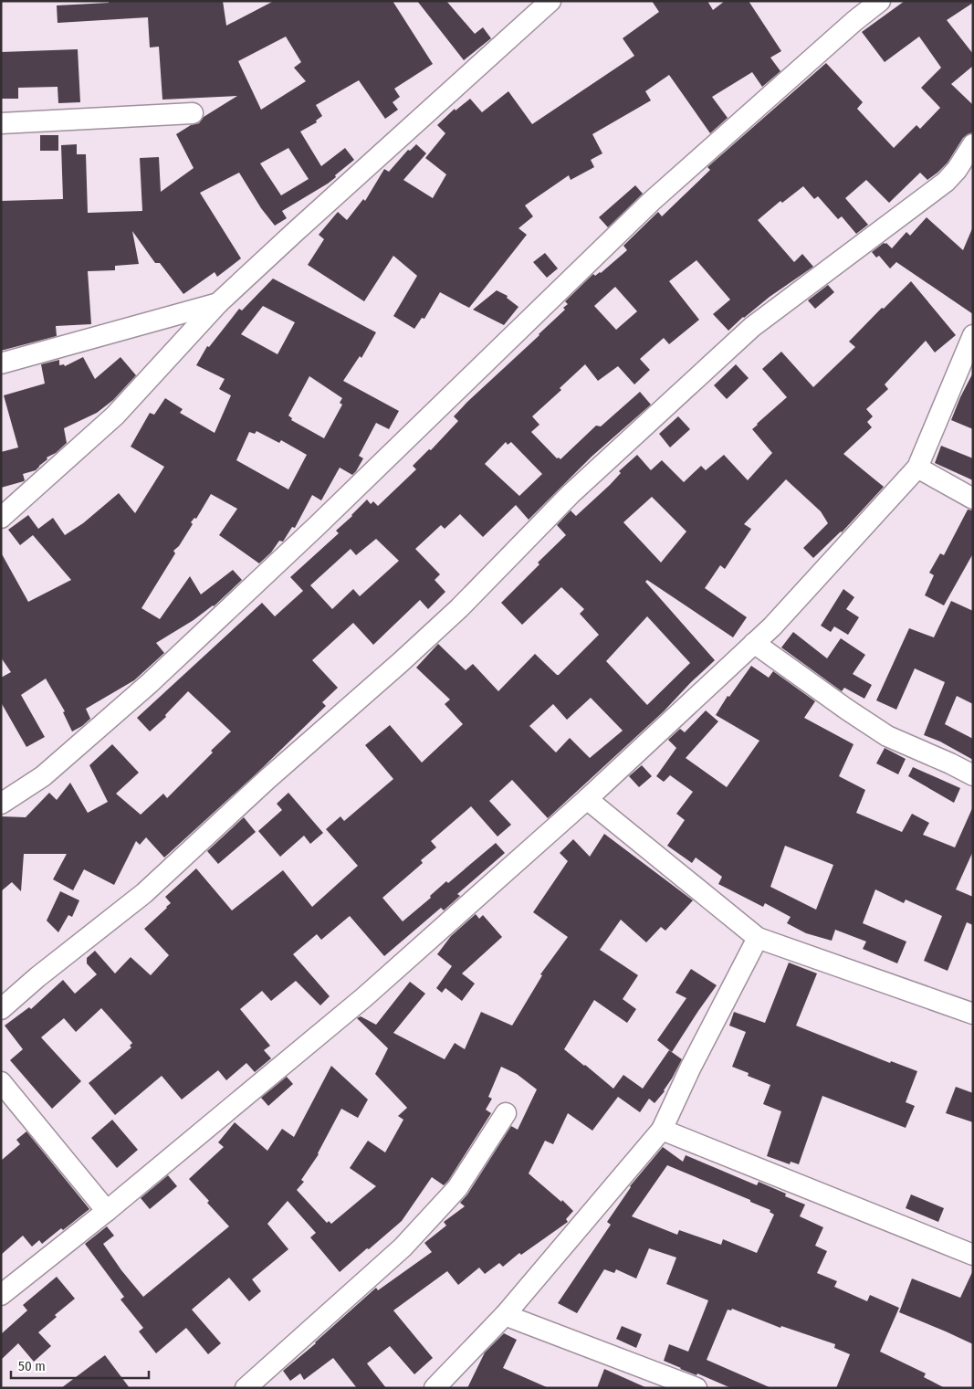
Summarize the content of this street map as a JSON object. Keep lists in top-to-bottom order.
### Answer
{
  "scale_bar": "50 m"
}
